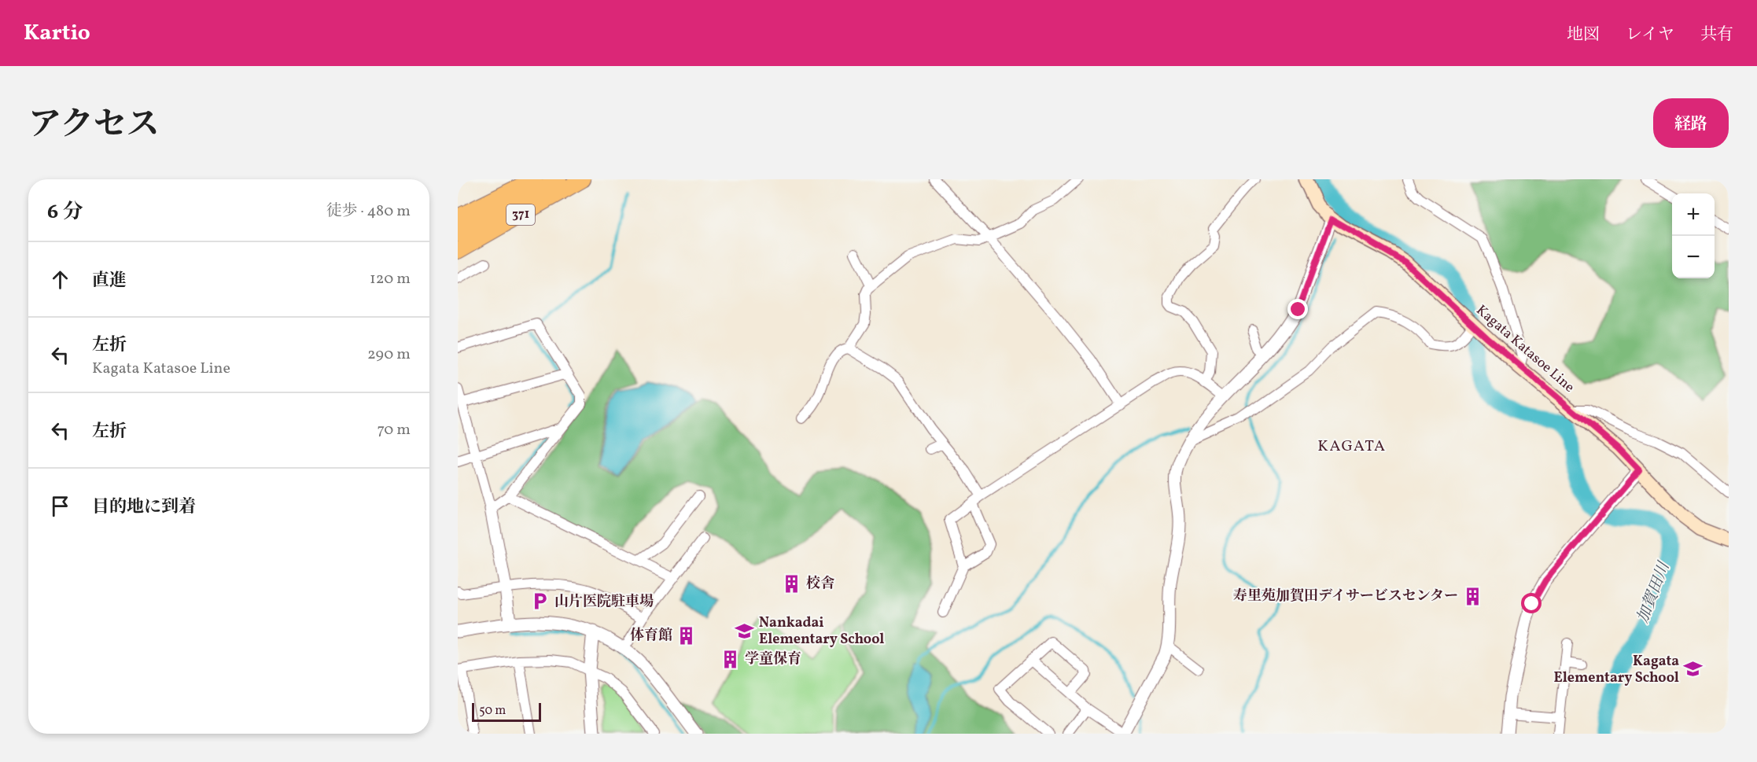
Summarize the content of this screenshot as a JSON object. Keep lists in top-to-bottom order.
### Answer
{
  "streets": {
    "highway": ["371"],
    "main road": ["Kagata Katasoe Line"]
  },
  "districts": ["KAGATA"],
  "water": ["加賀田川"],
  "places": {
    "building": [
      "校舎",
      "寿里苑加賀田デイサービスセンター",
      "体育館",
      "学童保育"
    ],
    "parking": ["山片医院駐車場"],
    "school or university": ["Nankadai Elementary School", "Kagata Elementary School"]
  },
  "scale_bar": "50 m",
  "page": {
    "header": "Kartio",
    "nav": ["地図", "レイヤ", "共有"],
    "title": "アクセス",
    "buttons": "経路",
    "heading": ["6 分", "徒歩 · 480 m"],
    "map_buttons": ["+", "−"],
    "list": [
      ["直進", "120 m"],
      ["左折", "Kagata Katasoe Line", "290 m"],
      ["左折", "70 m"],
      "目的地に到着"
    ],
    "scale": "50 m"
  }
}
